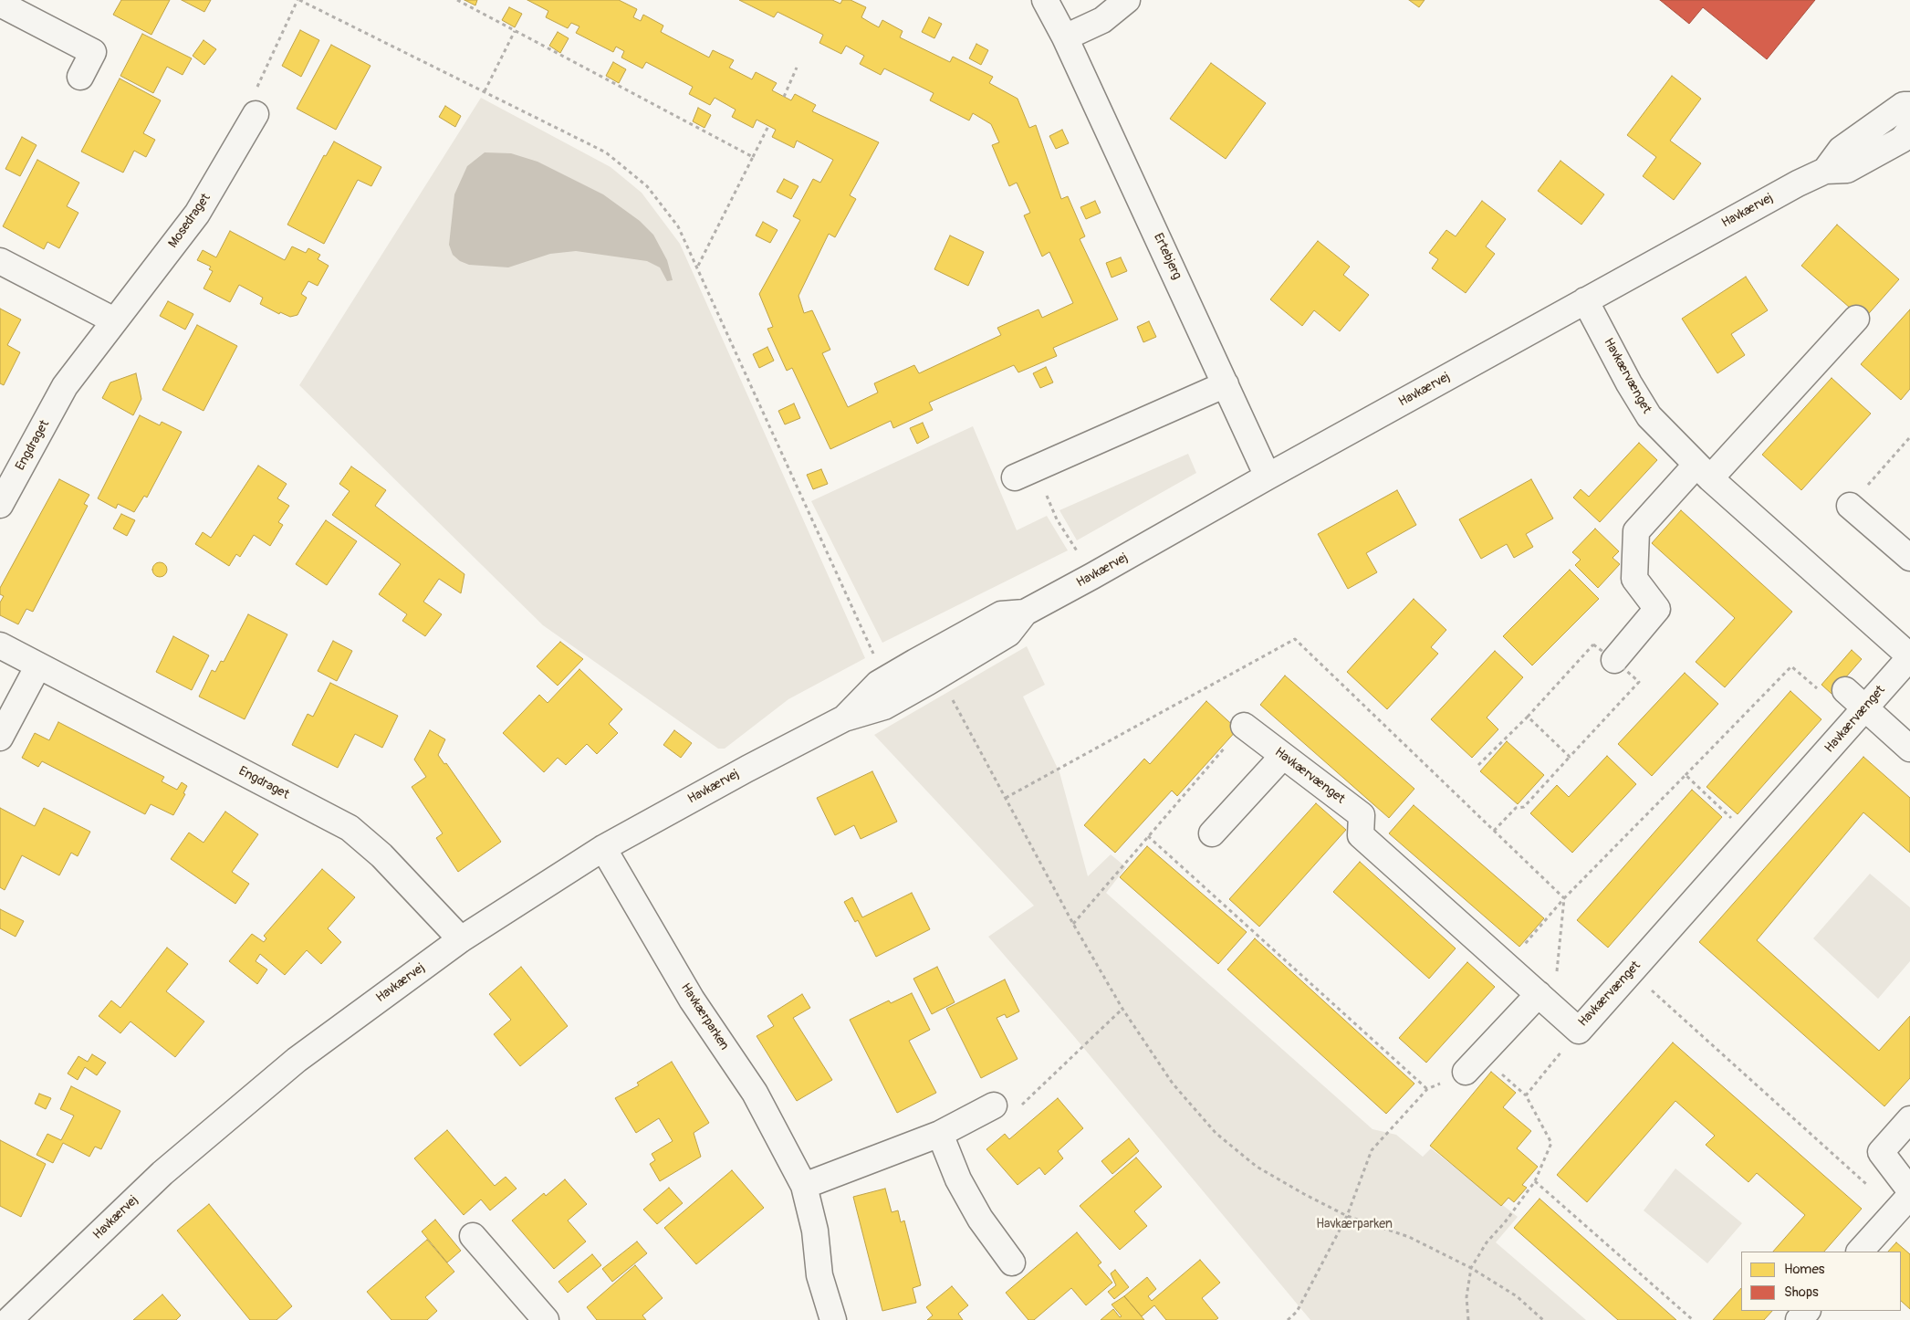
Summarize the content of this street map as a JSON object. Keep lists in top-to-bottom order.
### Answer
{
  "streets": {
    "street": [
      "Havkærvej",
      "Mosedraget",
      "Ertebjerg",
      "Havkærvænget",
      "Engdraget",
      "Havkærparken"
    ]
  },
  "crossings": [
    ["Havkærvej", "Ertebjerg"],
    ["Havkærvej", "Havkærvænget"],
    ["Havkærvej", "Engdraget"],
    ["Havkærvej", "Havkærparken"],
    ["Mosedraget", "Engdraget"]
  ],
  "parks": ["Havkærparken"],
  "legend": ["Homes", "Shops"]
}
